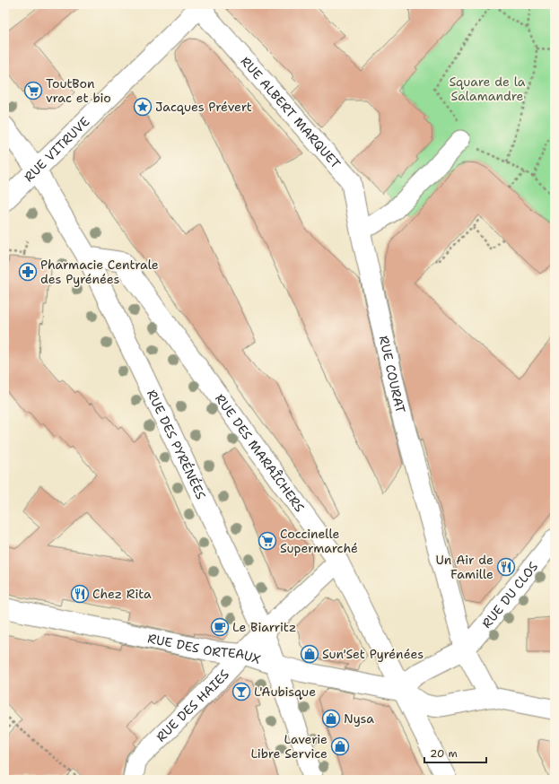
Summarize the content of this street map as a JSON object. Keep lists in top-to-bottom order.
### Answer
{
  "streets": {
    "street": [
      "RUE ALBERT MARQUET",
      "RUE VITRUVE",
      "RUE COURAT",
      "RUE DES PYRÉNÉES",
      "RUE DES MARAÎCHERS",
      "RUE DU CLOS",
      "RUE DES ORTEAUX",
      "RUE DES HAIES"
    ]
  },
  "crossings": [
    ["RUE ALBERT MARQUET", "RUE COURAT"],
    ["RUE VITRUVE", "RUE DES PYRÉNÉES"],
    ["RUE COURAT", "RUE DU CLOS"],
    ["RUE DES PYRÉNÉES", "RUE DES MARAÎCHERS"],
    ["RUE DES PYRÉNÉES", "RUE DES ORTEAUX"],
    ["RUE DES PYRÉNÉES", "RUE DES HAIES"],
    ["RUE DES MARAÎCHERS", "RUE DES ORTEAUX"],
    ["RUE DES MARAÎCHERS", "RUE DES HAIES"],
    ["RUE DES ORTEAUX", "RUE DES HAIES"]
  ],
  "parks": ["Square de la Salamandre"],
  "places": {
    "supermarket": ["ToutBon vrac et bio", "Coccinelle Supermarché"],
    "place": ["Jacques Prévert"],
    "pharmacy": ["Pharmacie Centrale des Pyrénées"],
    "restaurant": ["Un Air de Famille", "Chez Rita"],
    "cafe": ["Le Biarritz"],
    "shop": ["Sun'Set Pyrénées", "Nysa", "Laverie Libre Service"],
    "bar": ["L'Aubisque"]
  },
  "scale_bar": "20 m"
}
